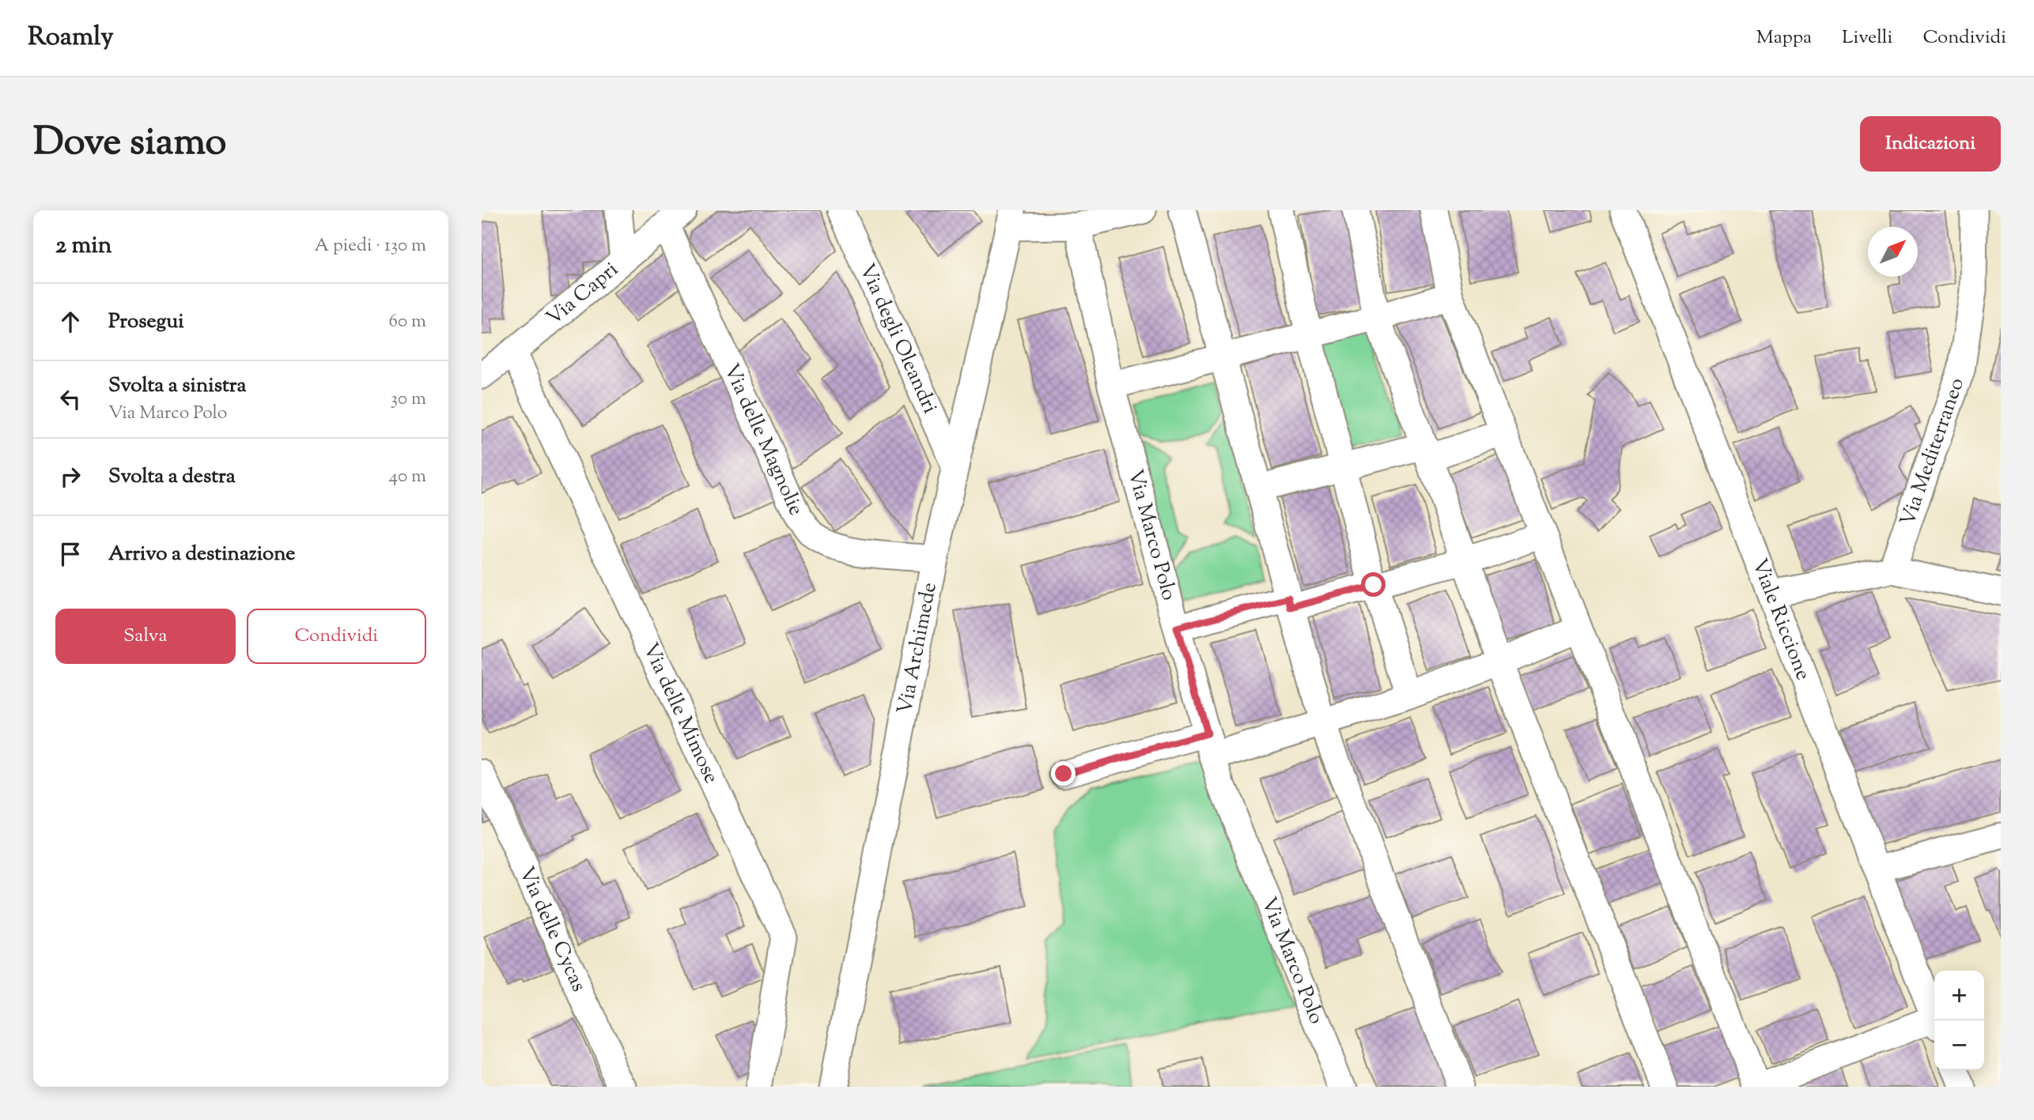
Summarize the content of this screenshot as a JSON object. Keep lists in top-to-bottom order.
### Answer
{
  "streets": {
    "street": [
      "Via Capri",
      "Via degli Oleandri",
      "Via delle Magnolie",
      "Via Mediterraneo",
      "Via Marco Polo",
      "Viale Riccione",
      "Via Archimede",
      "Via delle Mimose",
      "Via delle Cycas"
    ]
  },
  "crossings": [
    ["Via Capri", "Via delle Magnolie"],
    ["Via Capri", "Via delle Mimose"],
    ["Via degli Oleandri", "Via Archimede"],
    ["Via delle Magnolie", "Via Archimede"]
  ],
  "north": "top right",
  "page": {
    "header": "Roamly",
    "nav": ["Mappa", "Livelli", "Condividi"],
    "title": "Dove siamo",
    "buttons": [
      "Indicazioni",
      ["Salva", "Condividi"]
    ],
    "heading": ["2 min", "A piedi · 130 m"],
    "list": [
      ["Prosegui", "60 m"],
      ["Svolta a sinistra", "Via Marco Polo", "30 m"],
      ["Svolta a destra", "40 m"],
      "Arrivo a destinazione"
    ],
    "map_buttons": ["+", "−"]
  }
}
